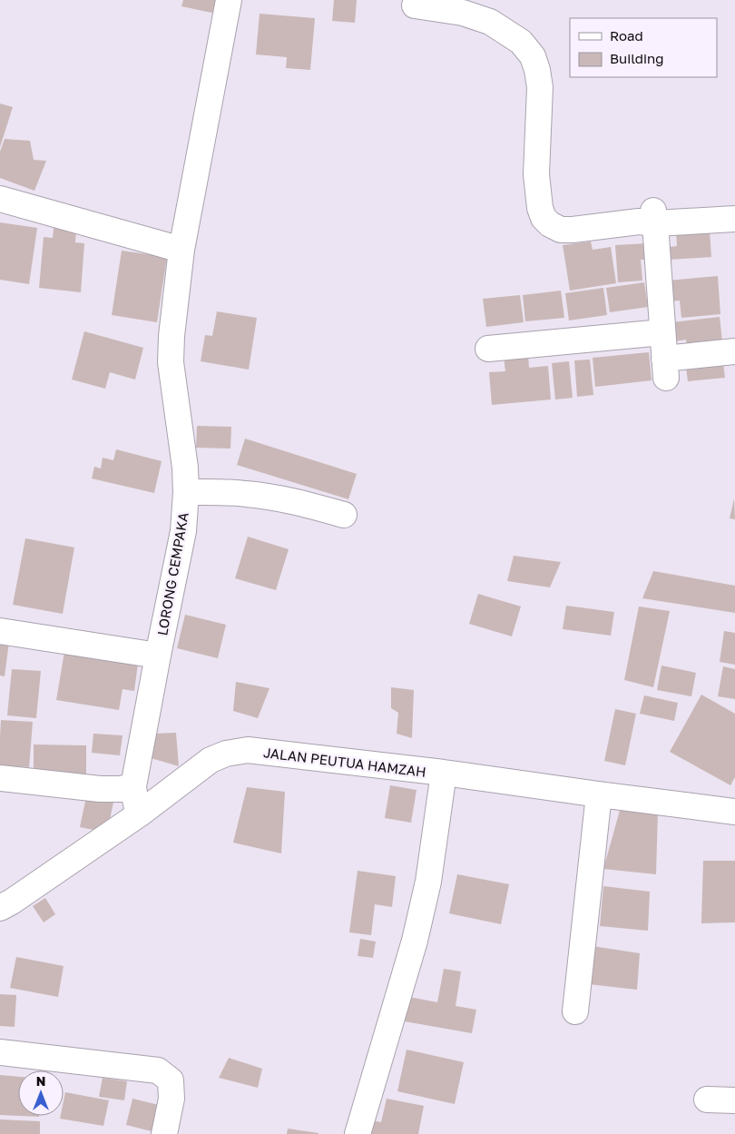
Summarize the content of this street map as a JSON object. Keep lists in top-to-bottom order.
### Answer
{
  "streets": {
    "street": ["LORONG CEMPAKA", "JALAN PEUTUA HAMZAH"]
  },
  "crossings": [
    ["LORONG CEMPAKA", "JALAN PEUTUA HAMZAH"]
  ],
  "legend": ["Road", "Building"],
  "north": "top"
}
